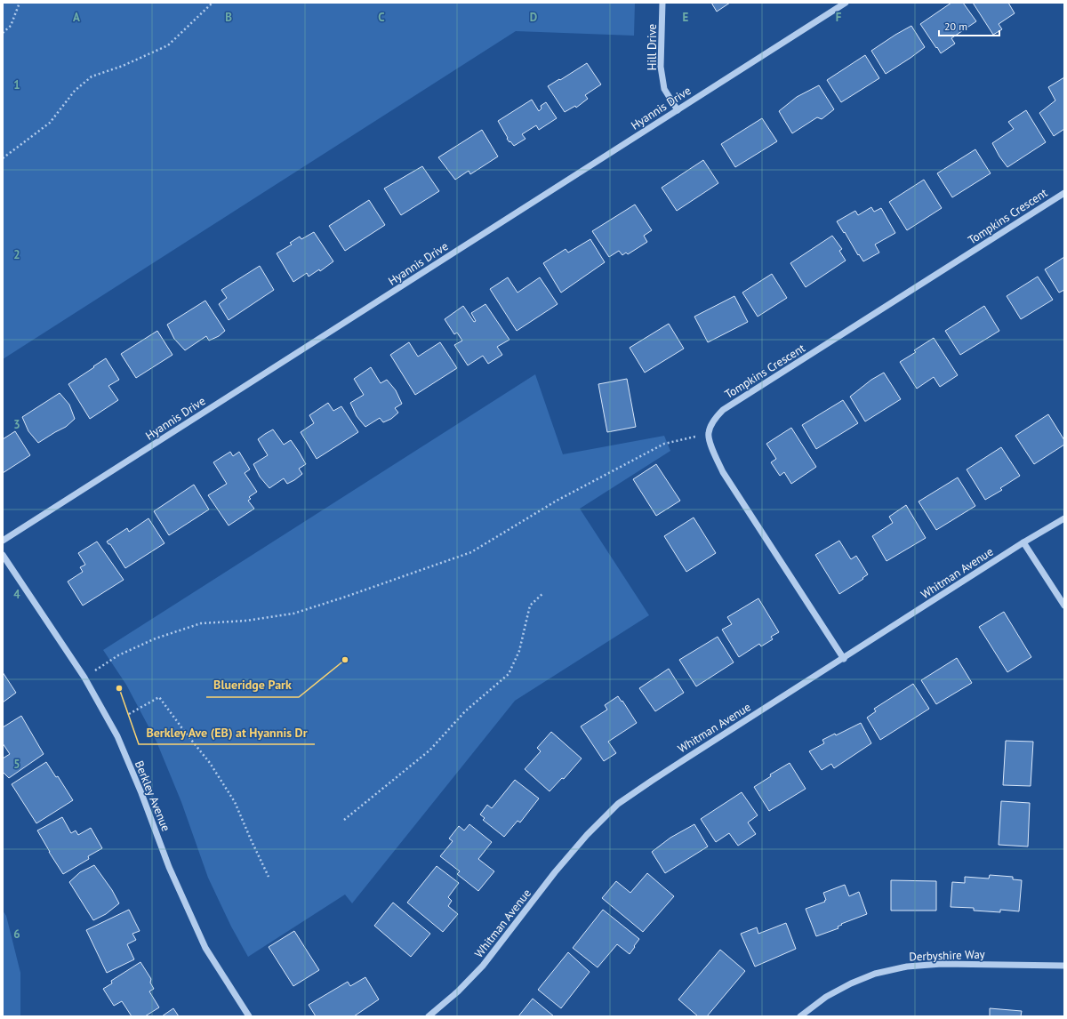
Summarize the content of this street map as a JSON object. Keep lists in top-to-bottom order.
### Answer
{
  "streets": {
    "street": [
      "Hill Drive",
      "Hyannis Drive",
      "Tompkins Crescent",
      "Whitman Avenue",
      "Berkley Avenue",
      "Derbyshire Way"
    ]
  },
  "crossings": [
    ["Hill Drive", "Hyannis Drive"]
  ],
  "places": ["Blueridge Park", "Berkley Ave (EB) at Hyannis Dr"],
  "scale_bar": "20 m",
  "grid": {
    "columns": [
      "A",
      "B",
      "C",
      "D",
      "E",
      "F"
    ],
    "rows": [
      "1",
      "2",
      "3",
      "4",
      "5",
      "6"
    ]
  }
}
